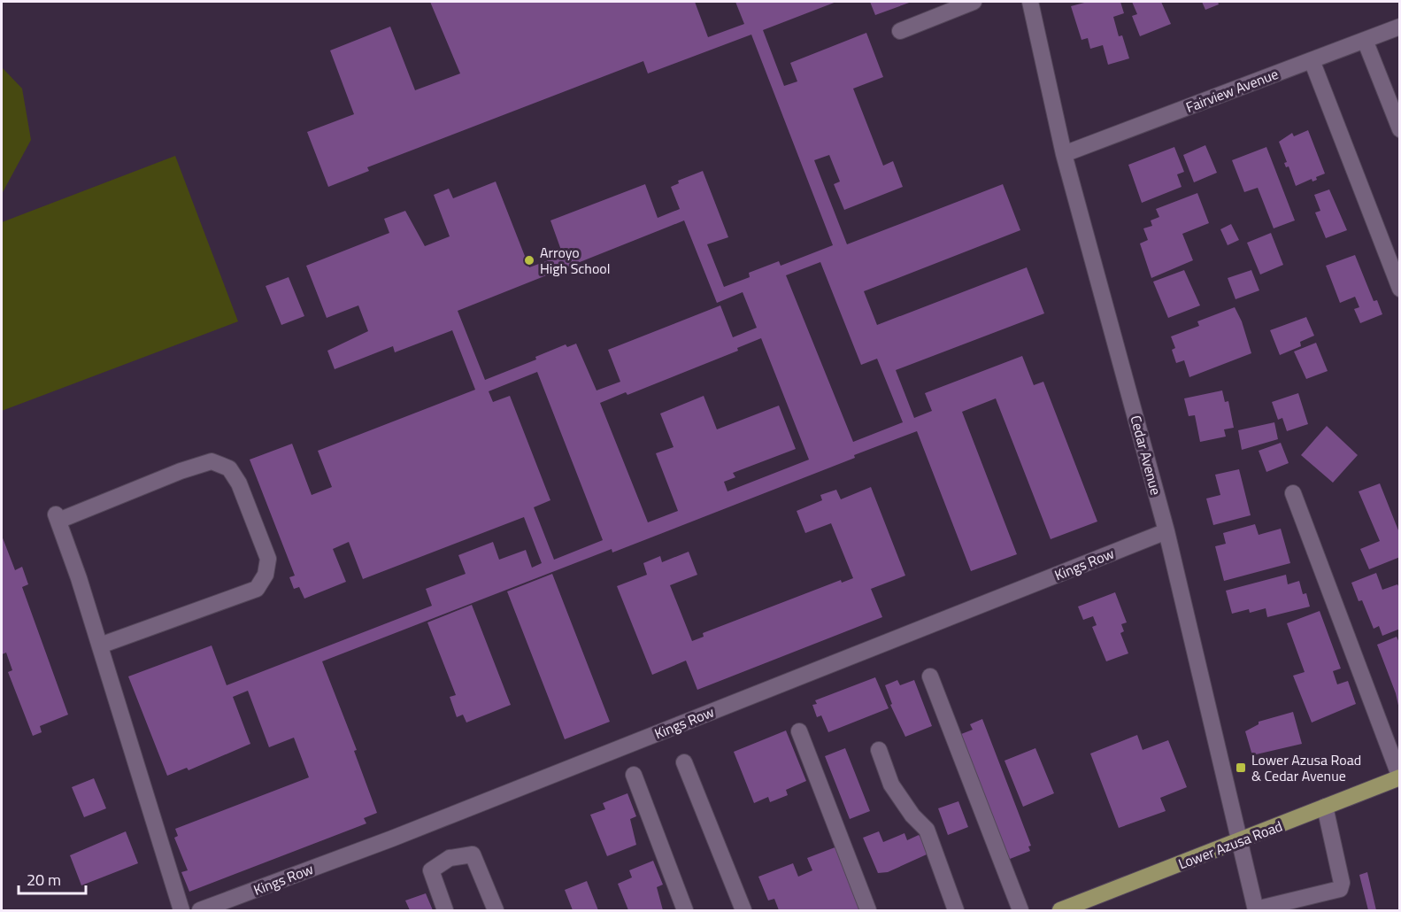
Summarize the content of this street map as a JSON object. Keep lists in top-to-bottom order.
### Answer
{
  "streets": {
    "main road": ["Lower Azusa Road"],
    "street": ["Fairview Avenue", "Cedar Avenue", "Kings Row"]
  },
  "crossings": [
    ["Fairview Avenue", "Cedar Avenue"],
    ["Cedar Avenue", "Kings Row"],
    ["Cedar Avenue", "Lower Azusa Road"]
  ],
  "places": {
    "other": ["Arroyo High School"],
    "transit": ["Lower Azusa Road & Cedar Avenue"]
  },
  "scale_bar": "20 m"
}
